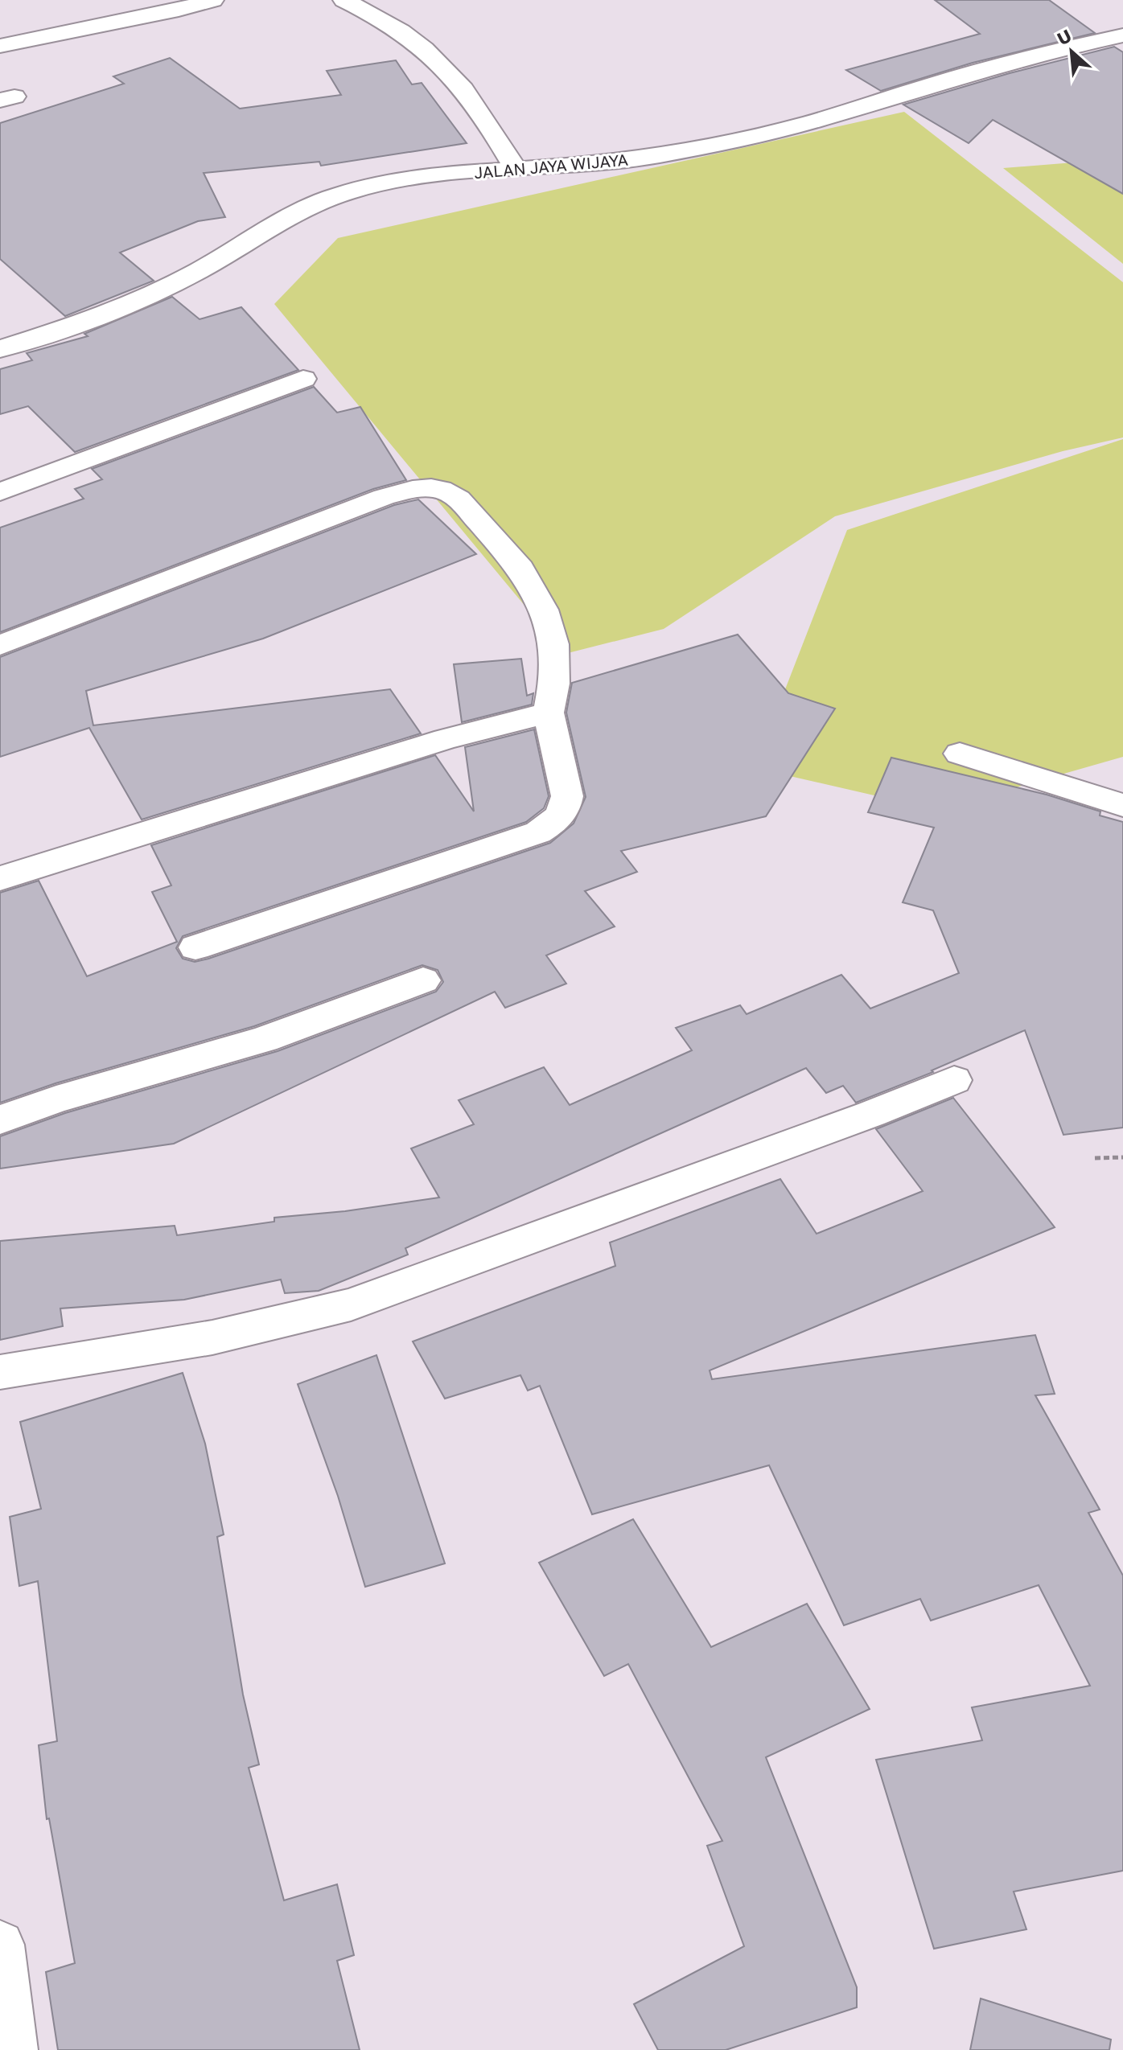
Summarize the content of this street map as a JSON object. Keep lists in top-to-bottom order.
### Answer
{
  "streets": {
    "street": ["JALAN JAYA WIJAYA"]
  },
  "north": "top left"
}
